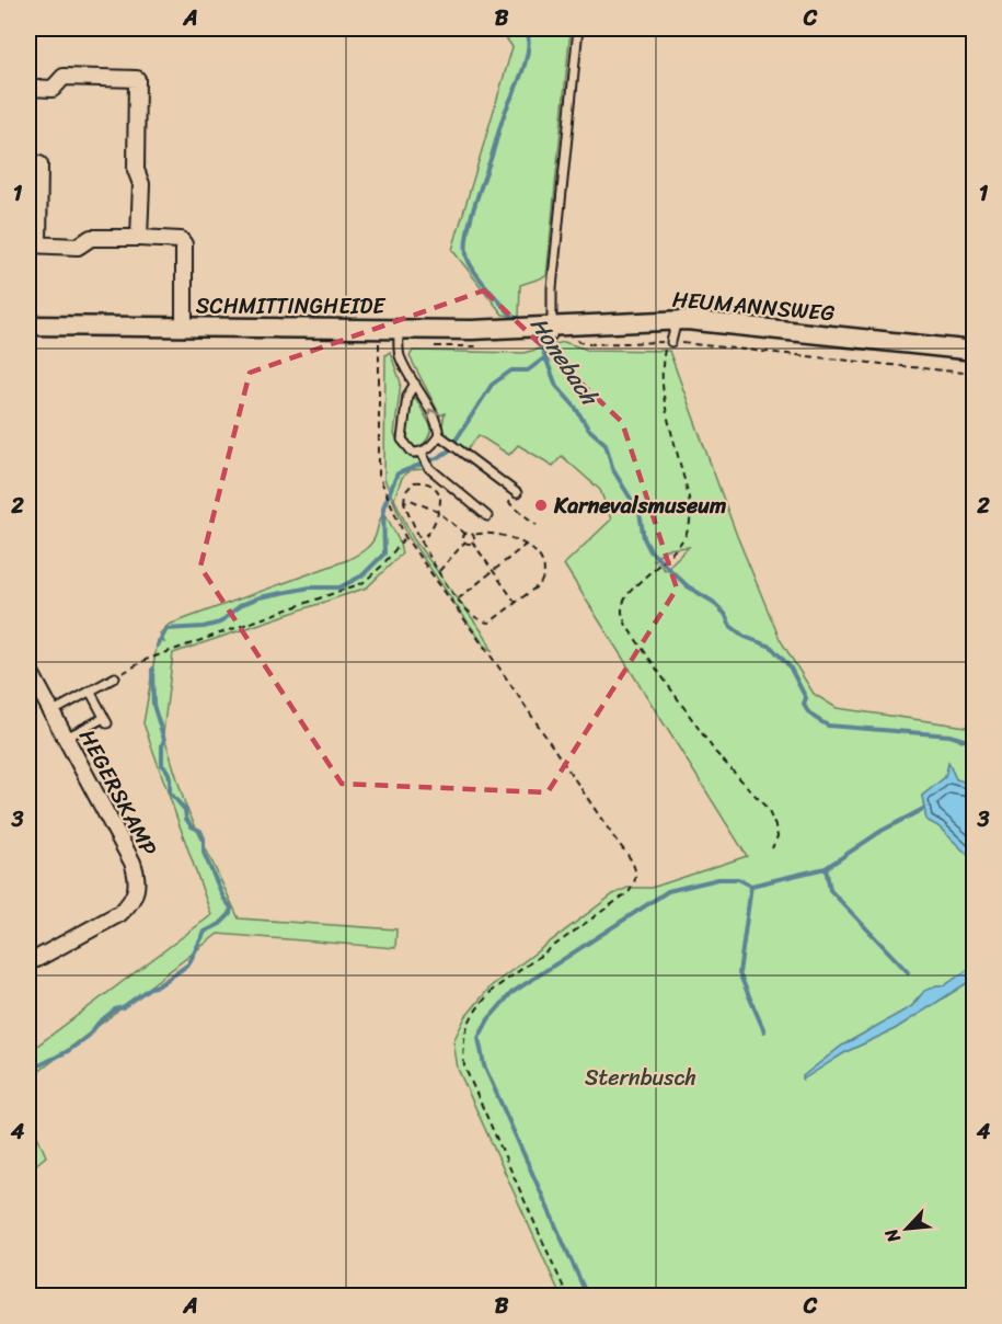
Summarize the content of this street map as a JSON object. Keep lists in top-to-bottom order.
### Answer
{
  "streets": {
    "street": ["SCHMITTINGHEIDE", "HEUMANNSWEG", "HEGERSKAMP"]
  },
  "crossings": [
    ["SCHMITTINGHEIDE", "HEUMANNSWEG"]
  ],
  "water": ["Honebach"],
  "parks": ["Sternbusch"],
  "places": ["Karnevalsmuseum"],
  "north": "bottom left",
  "grid": {
    "columns": ["A", "B", "C"],
    "rows": [
      "1",
      "2",
      "3",
      "4"
    ]
  }
}
